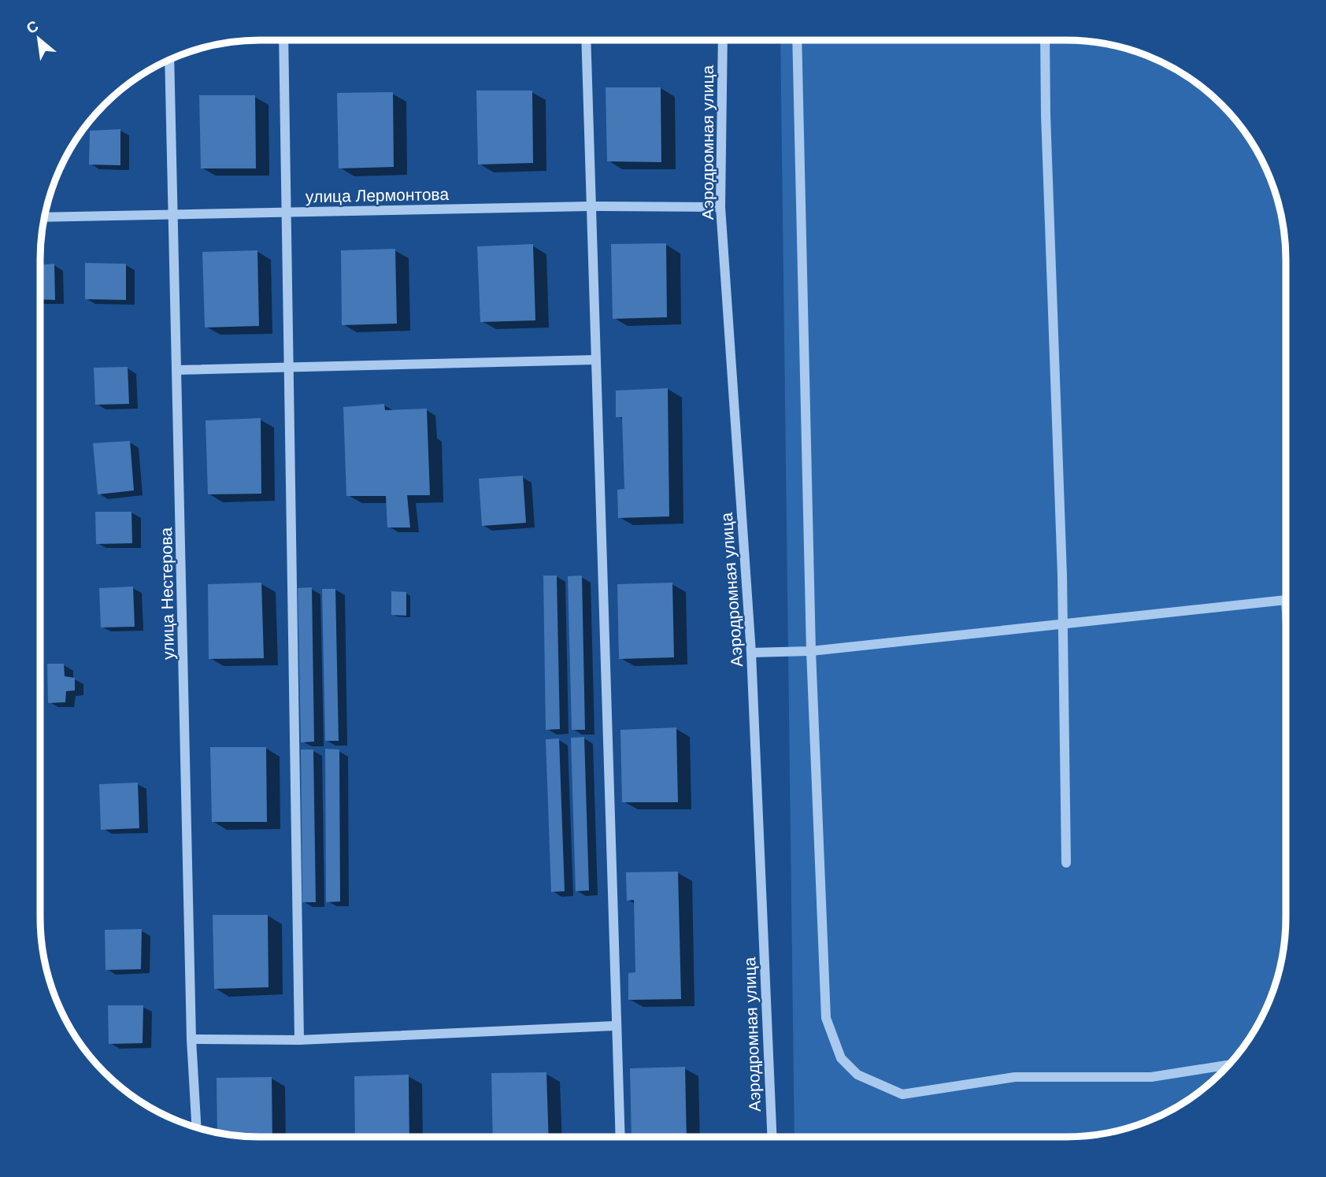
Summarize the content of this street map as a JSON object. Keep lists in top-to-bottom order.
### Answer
{
  "streets": {
    "street": ["Аэродромная улица", "улица Лермонтова", "улица Нестерова"]
  },
  "crossings": [
    ["Аэродромная улица", "улица Лермонтова"],
    ["улица Лермонтова", "улица Нестерова"]
  ],
  "north": "top left"
}
